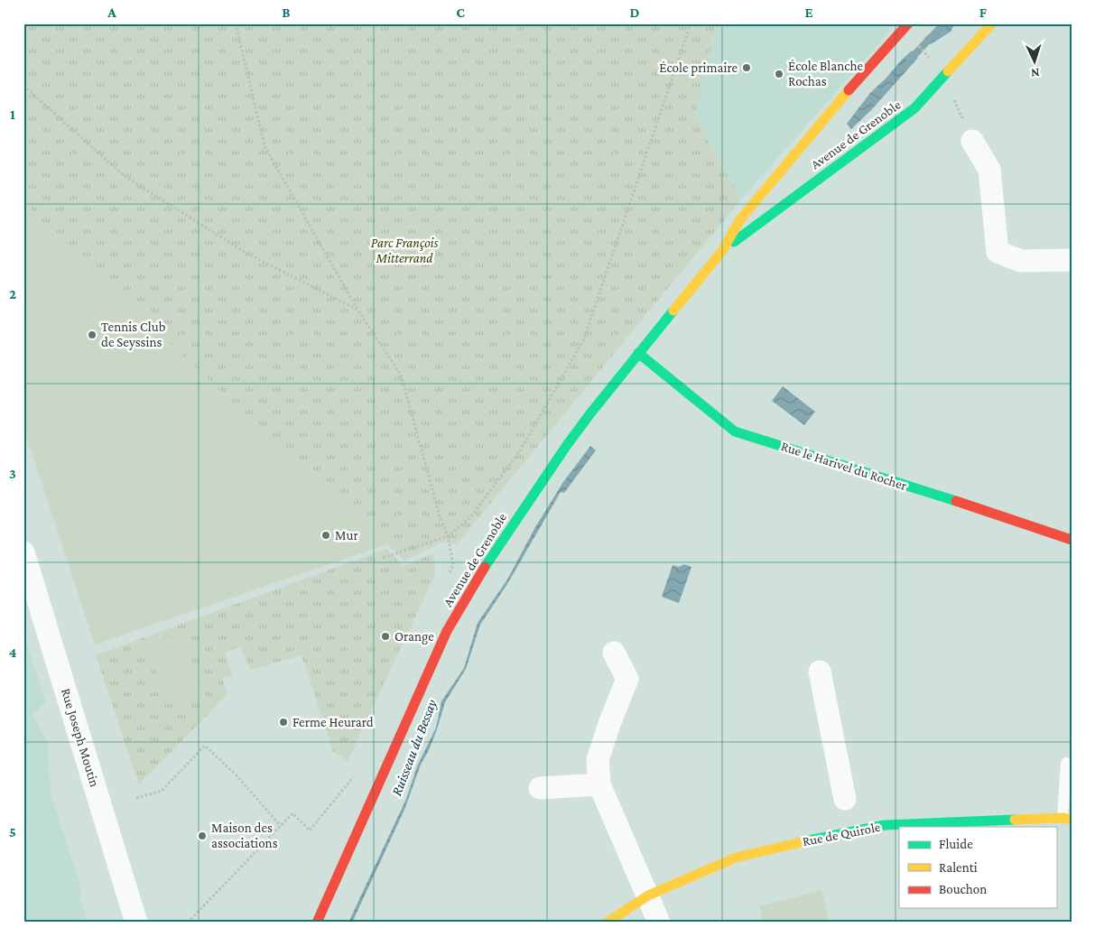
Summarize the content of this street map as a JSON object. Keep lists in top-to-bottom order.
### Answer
{
  "streets": {
    "street": [
      "Avenue de Grenoble",
      "Rue le Harivel du Rocher",
      "Rue Joseph Moutin",
      "Rue de Quirole"
    ]
  },
  "crossings": [
    ["Avenue de Grenoble", "Rue le Harivel du Rocher"]
  ],
  "water": ["Ruisseau du Bessay"],
  "parks": ["Parc François Mitterrand"],
  "places": [
    "École primaire",
    "École Blanche Rochas",
    "Tennis Club de Seyssins",
    "Mur",
    "Orange",
    "Ferme Heurard",
    "Maison des associations"
  ],
  "legend": ["Fluide", "Ralenti", "Bouchon"],
  "north": "bottom",
  "grid": {
    "columns": [
      "A",
      "B",
      "C",
      "D",
      "E",
      "F"
    ],
    "rows": [
      "1",
      "2",
      "3",
      "4",
      "5"
    ]
  }
}
